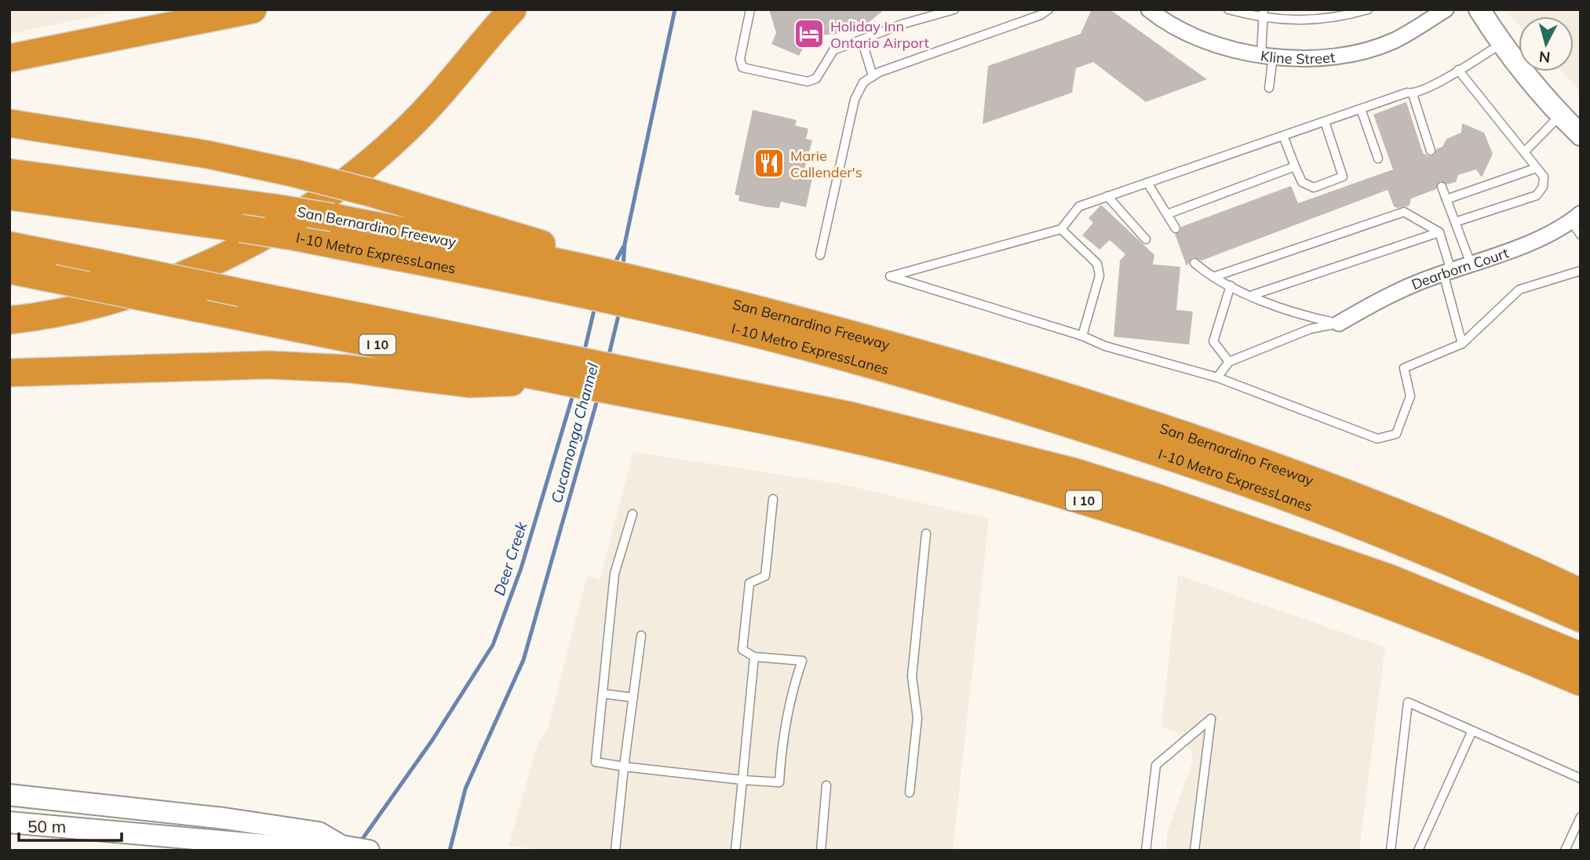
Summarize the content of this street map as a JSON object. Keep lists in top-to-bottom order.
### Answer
{
  "streets": {
    "highway": ["San Bernardino Freeway", "I-10 Metro ExpressLanes", "I 10"],
    "street": ["Kline Street", "Dearborn Court"]
  },
  "crossings": [
    ["San Bernardino Freeway", "I-10 Metro ExpressLanes"]
  ],
  "water": ["Cucamonga Channel", "Deer Creek"],
  "places": {
    "hotel": ["Holiday Inn Ontario Airport"],
    "restaurant": ["Marie Callender's"]
  },
  "scale_bar": "50 m",
  "north": "bottom"
}
